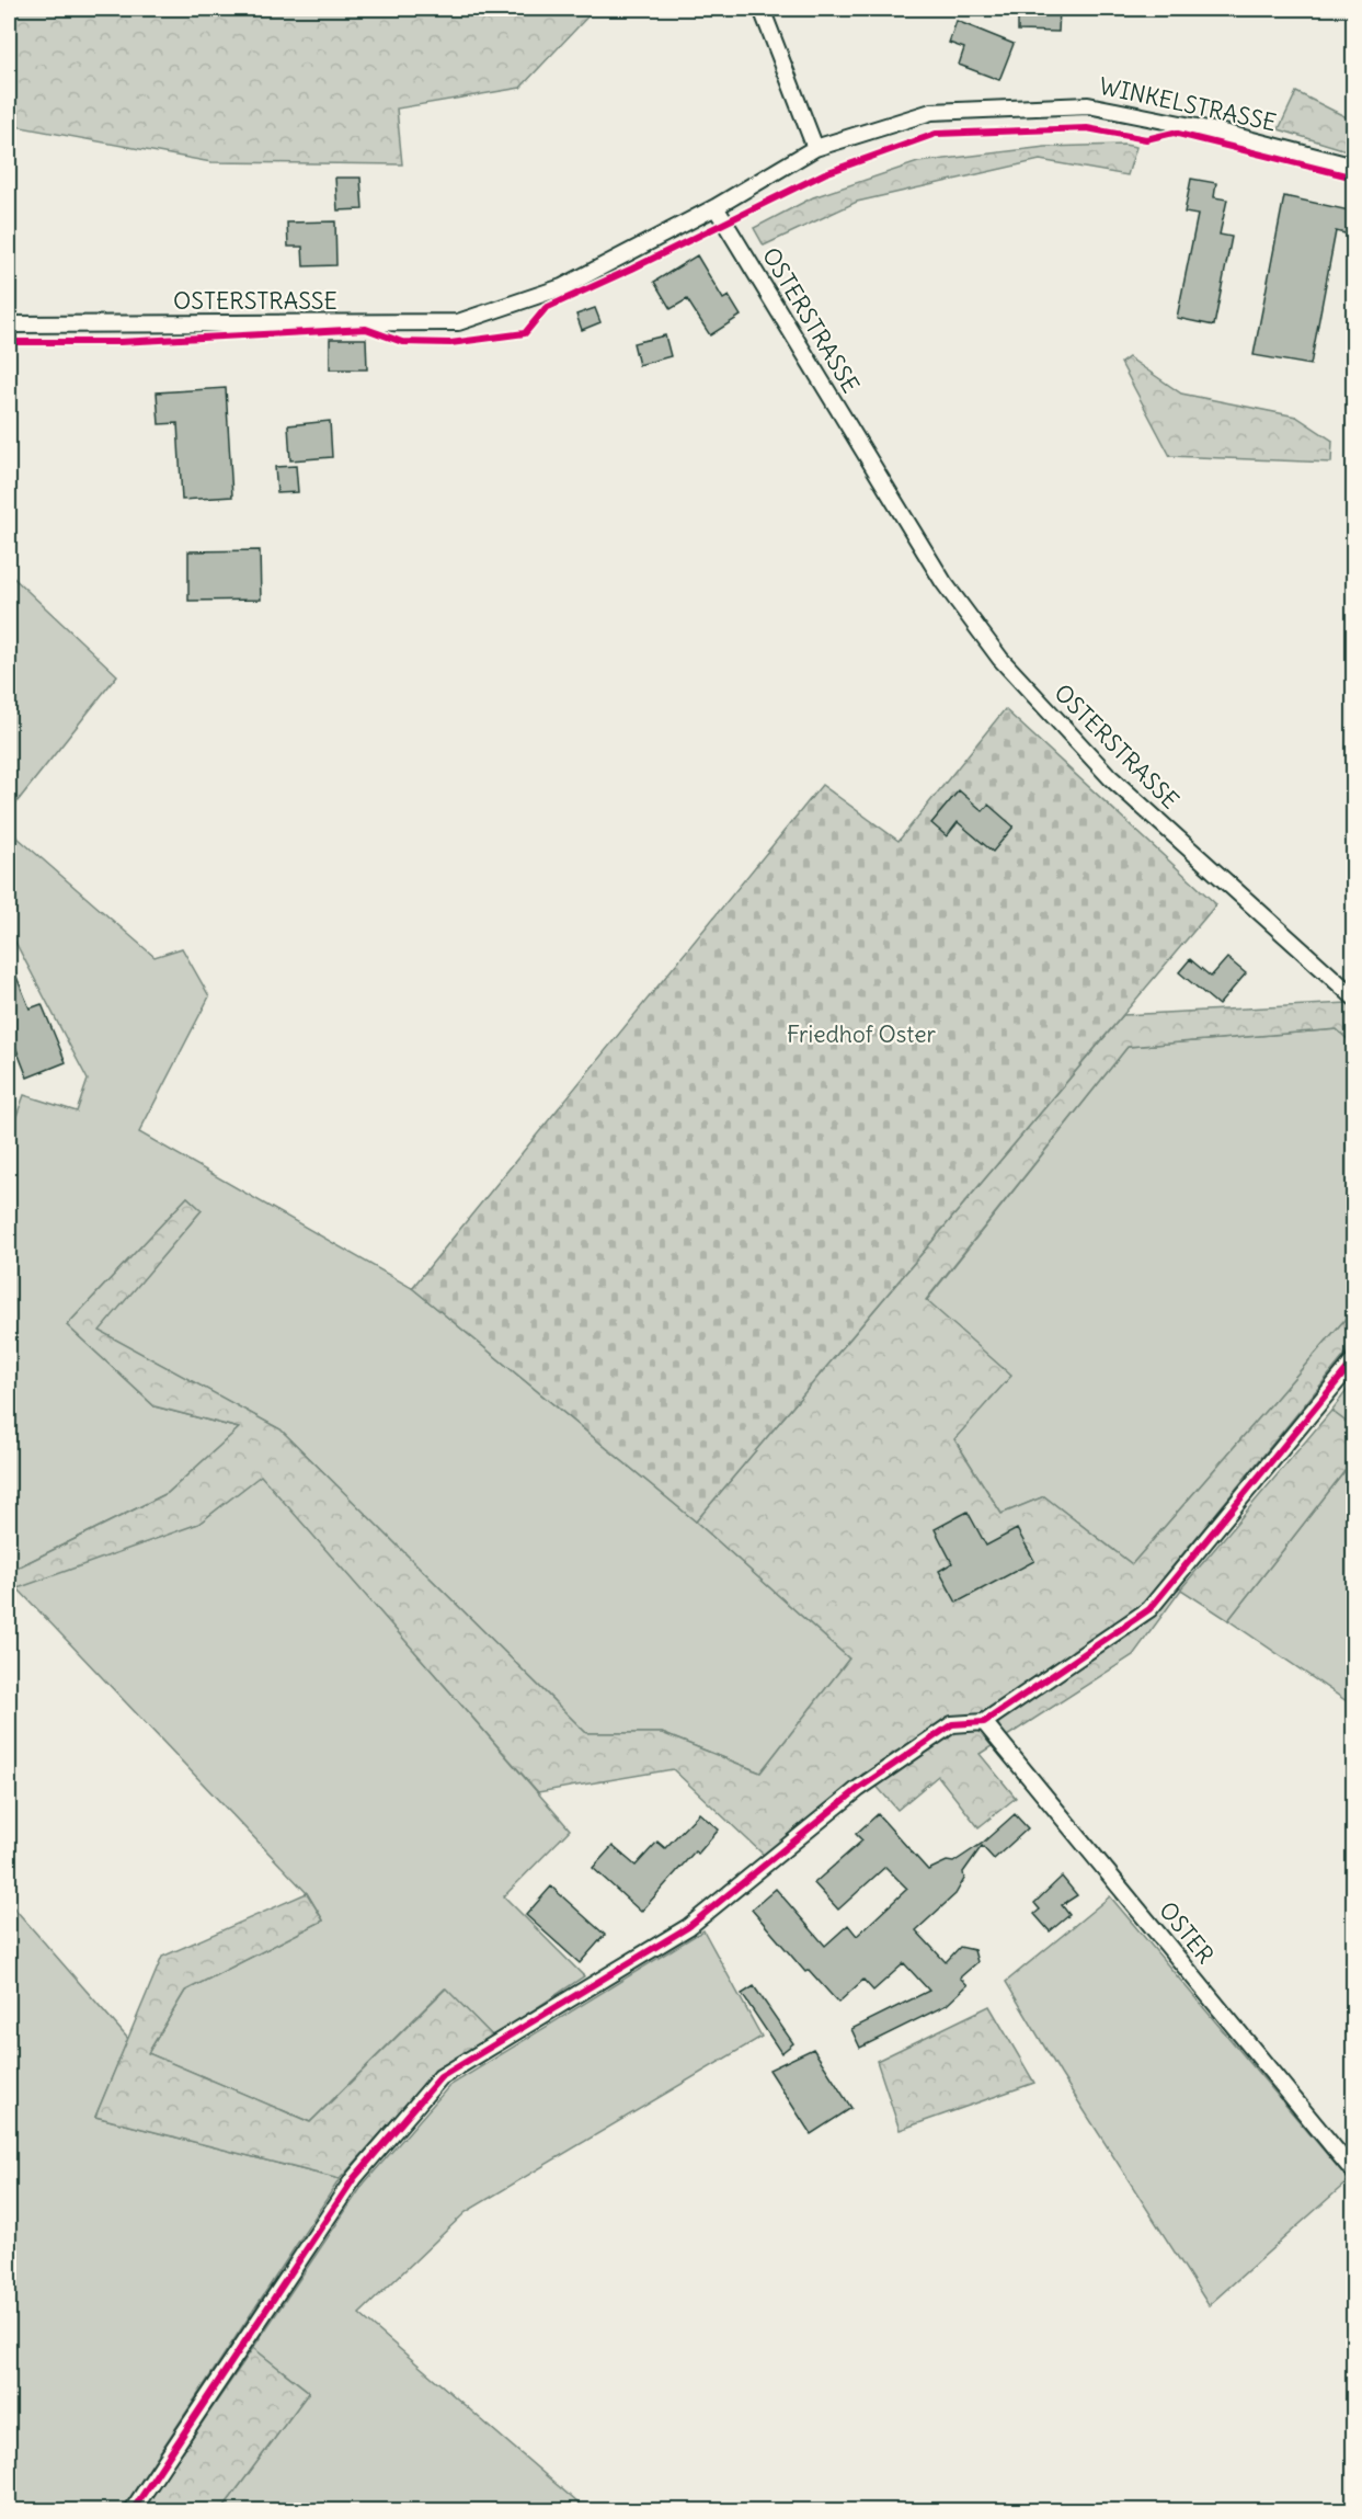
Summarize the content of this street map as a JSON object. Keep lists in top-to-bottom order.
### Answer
{
  "streets": {
    "street": ["WINKELSTRASSE", "OSTERSTRASSE", "OSTER"]
  },
  "crossings": [
    ["WINKELSTRASSE", "OSTERSTRASSE"]
  ],
  "parks": ["Friedhof Oster"]
}
